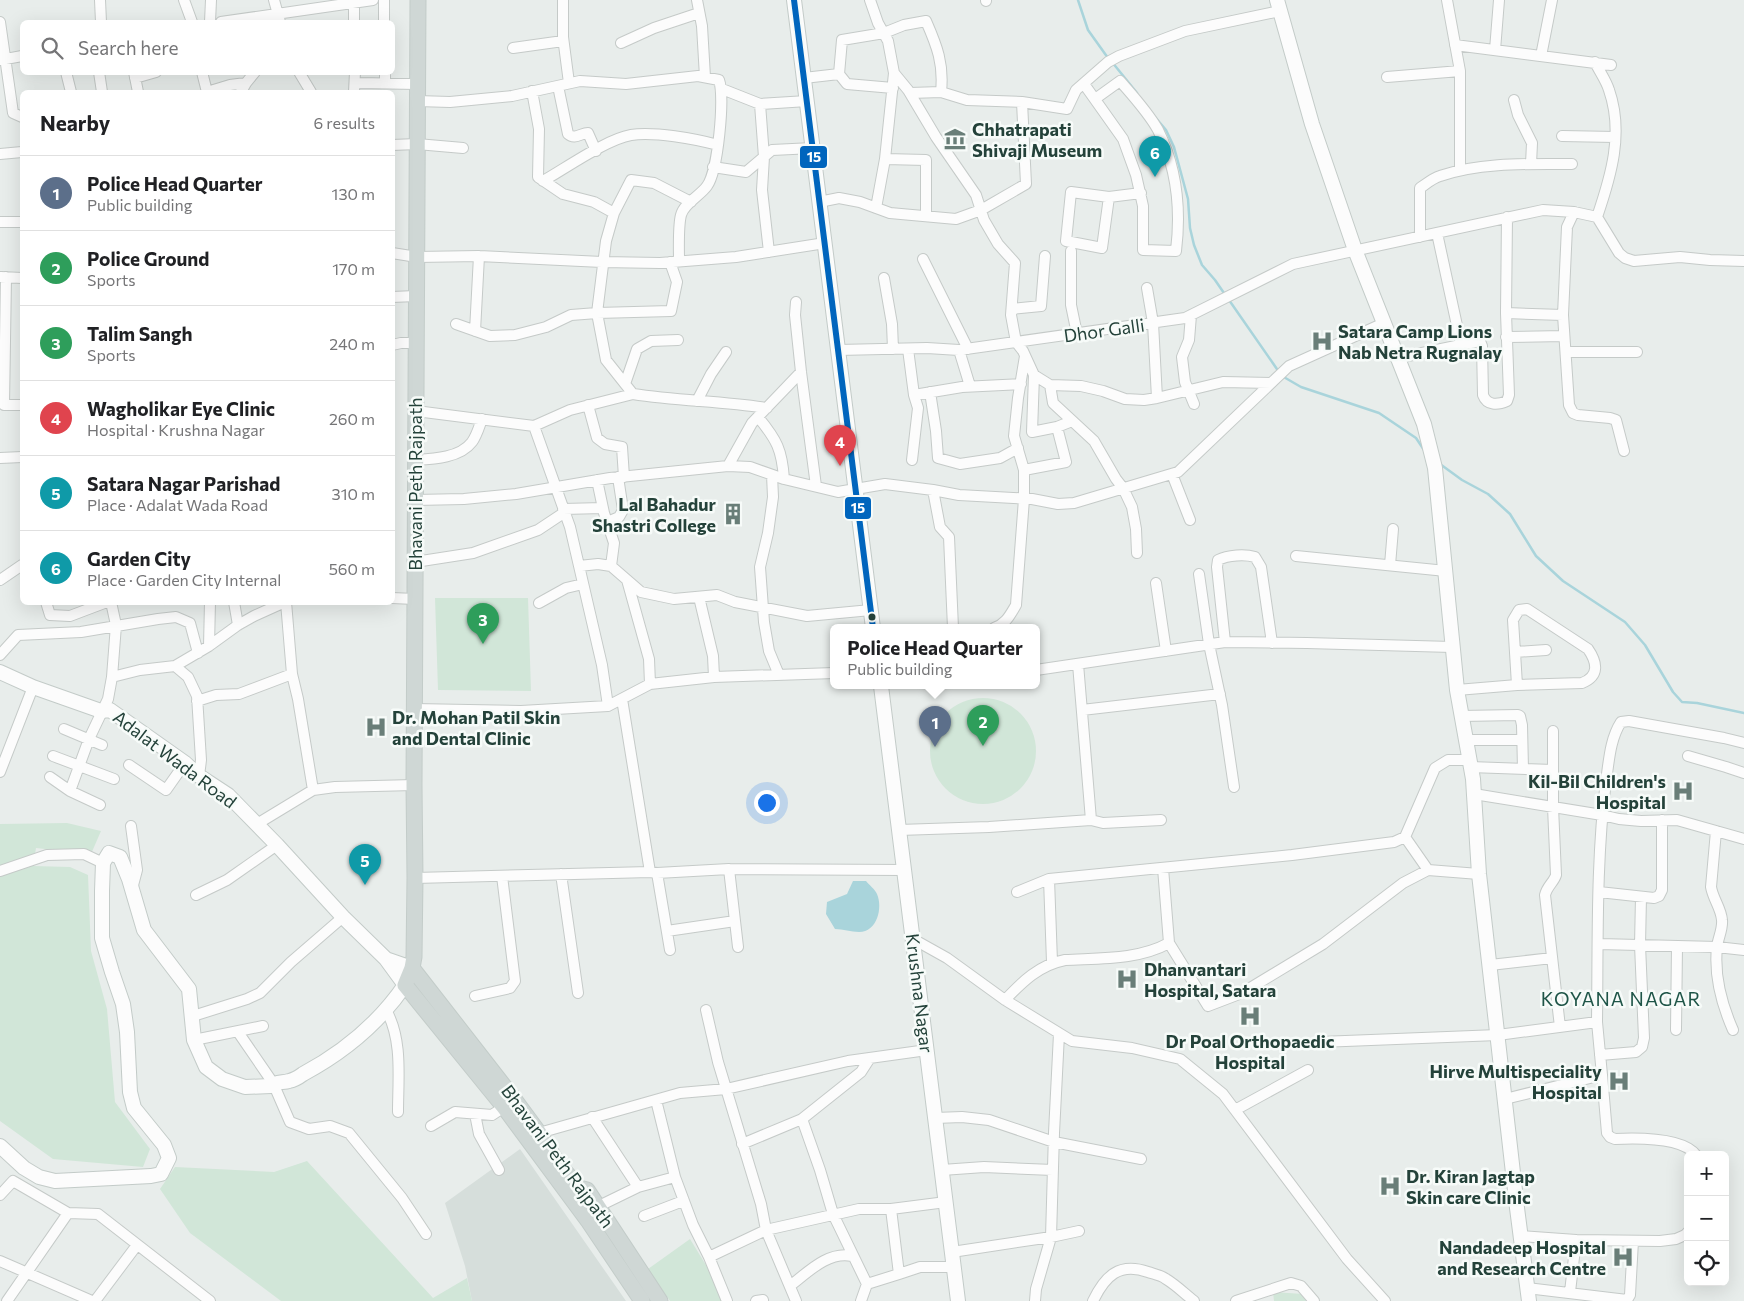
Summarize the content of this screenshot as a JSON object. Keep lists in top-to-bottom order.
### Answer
{
  "streets": {
    "main road": ["Bhavani Peth Rajpath", "Adalat Wada Road", "Krushna Nagar"],
    "street": ["Dhor Galli"]
  },
  "crossings": [
    ["Bhavani Peth Rajpath", "Adalat Wada Road"]
  ],
  "districts": ["KOYANA NAGAR"],
  "places": {
    "museum": ["Chhatrapati Shivaji Museum"],
    "hospital": [
      "Satara Camp Lions Nab Netra Rugnalay",
      "Dr. Mohan Patil Skin and Dental Clinic",
      "Kil-Bil Children's Hospital",
      "Dhanvantari Hospital, Satara",
      "Dr Poal Orthopaedic Hospital",
      "Hirve Multispeciality Hospital",
      "Dr. Kiran Jagtap Skin care Clinic",
      "Nandadeep Hospital and Research Centre"
    ],
    "building": ["Lal Bahadur Shastri College"]
  },
  "lines": ["transit line 15"],
  "page": {
    "search": "Search here",
    "heading": ["Nearby", "6 results"],
    "pins": [
      "6",
      "4",
      "3",
      "2",
      "1",
      "5"
    ],
    "list": [
      {
        "mark": "1",
        "name": "Police Head Quarter",
        "note": "Public building",
        "value": "130 m"
      },
      {
        "mark": "2",
        "name": "Police Ground",
        "note": "Sports",
        "value": "170 m"
      },
      {
        "mark": "3",
        "name": "Talim Sangh",
        "note": "Sports",
        "value": "240 m"
      },
      {
        "mark": "4",
        "name": "Wagholikar Eye Clinic",
        "note": "Hospital · Krushna Nagar",
        "value": "260 m"
      },
      {
        "mark": "5",
        "name": "Satara Nagar Parishad",
        "note": "Place · Adalat Wada Road",
        "value": "310 m"
      },
      {
        "mark": "6",
        "name": "Garden City",
        "note": "Place · Garden City Internal",
        "value": "560 m"
      }
    ],
    "popup": ["Police Head Quarter", "Public building"],
    "map_buttons": ["+", "−"]
  }
}
